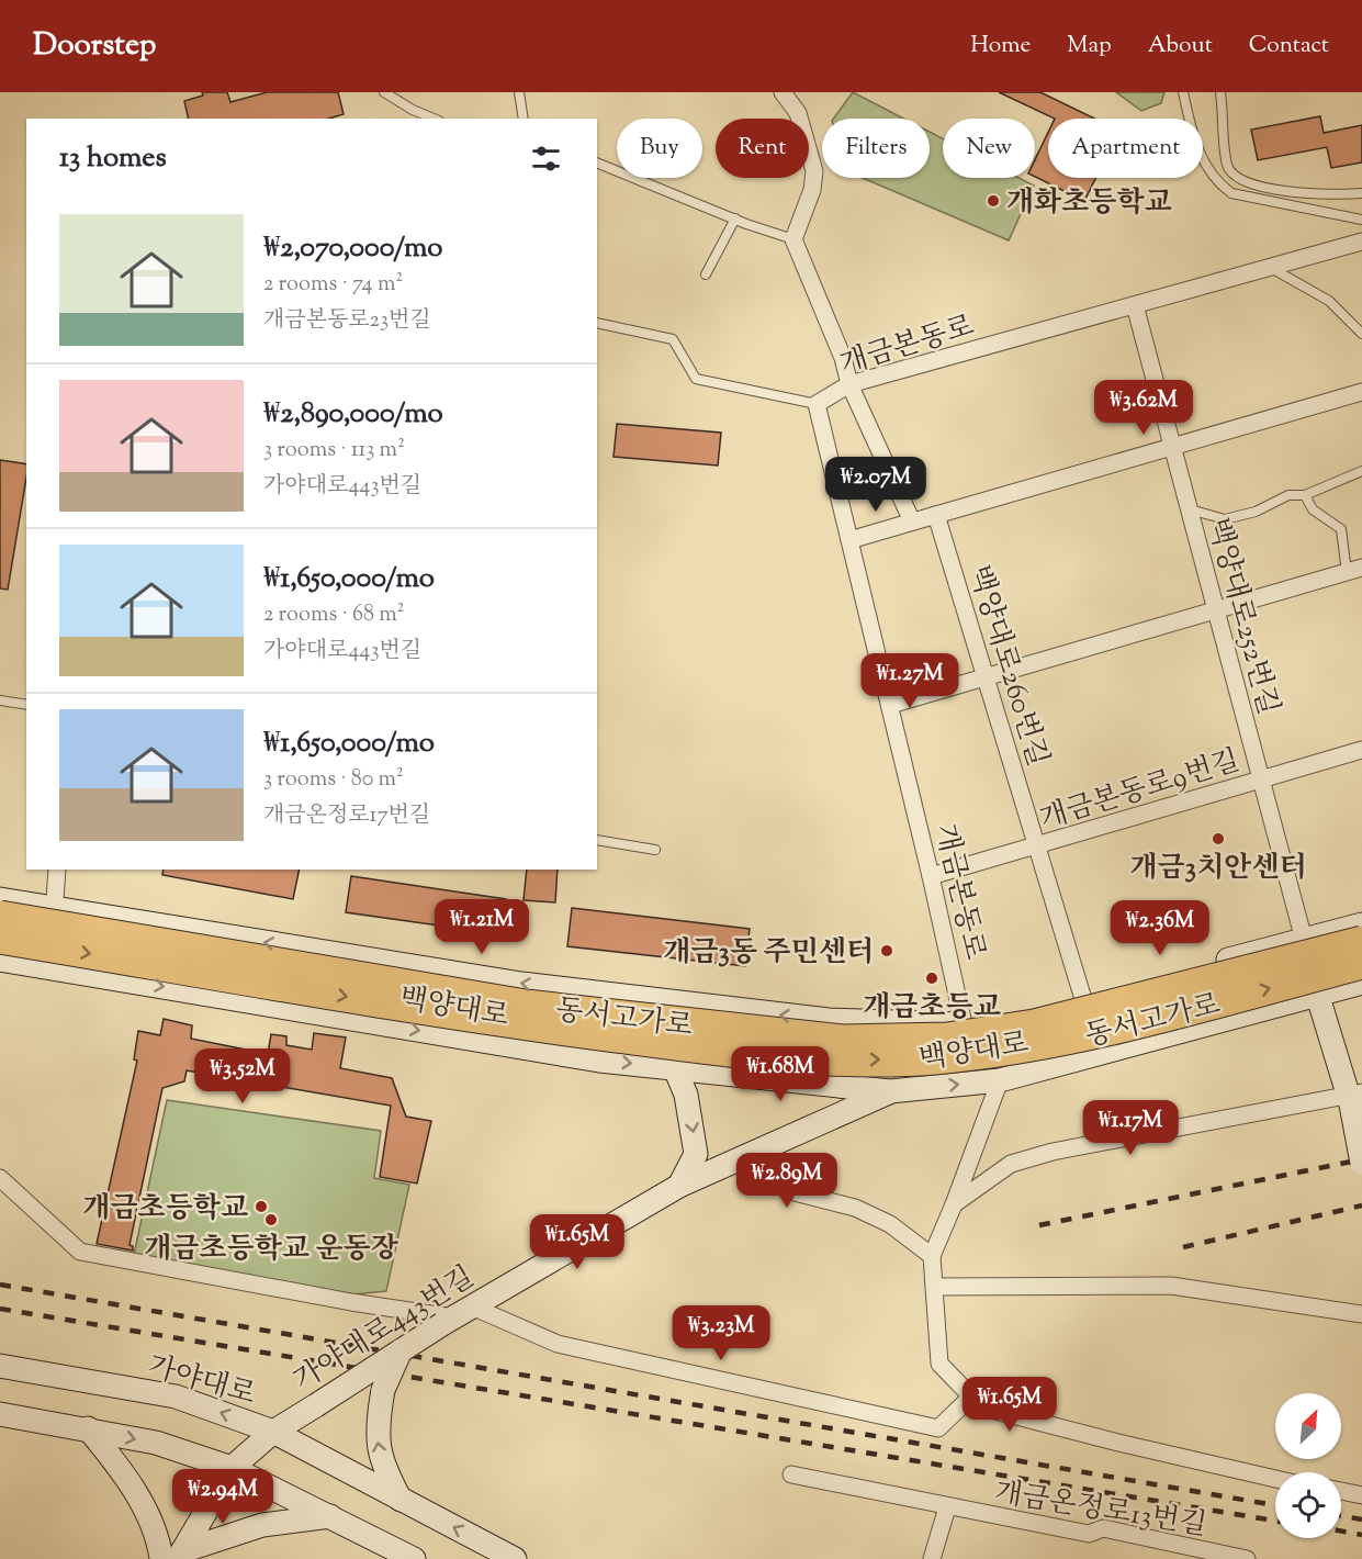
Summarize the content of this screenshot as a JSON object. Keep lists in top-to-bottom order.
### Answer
{
  "streets": {
    "highway": ["동서고가로"],
    "main road": ["백양대로", "가야대로443번길", "가야대로"],
    "street": [
      "개금본동로",
      "백양대로252번길",
      "백양대로260번길",
      "개금본동로9번길",
      "개금온정로13번길"
    ]
  },
  "crossings": [
    ["개금본동로", "백양대로252번길"],
    ["개금본동로", "개금본동로9번길"],
    ["개금본동로", "백양대로"],
    ["백양대로252번길", "개금본동로9번길"],
    ["백양대로252번길", "백양대로"],
    ["백양대로260번길", "개금본동로9번길"],
    ["백양대로260번길", "백양대로"],
    ["백양대로", "가야대로443번길"],
    ["가야대로443번길", "가야대로"]
  ],
  "places": [
    "개화초등학교",
    "개금3치안센터",
    "개금3동 주민센터",
    "개금초등교",
    "개금초등학교",
    "개금초등학교 운동장"
  ],
  "north": "top right",
  "page": {
    "header": "Doorstep",
    "nav": [
      "Home",
      "Map",
      "About",
      "Contact"
    ],
    "chip": [
      "Buy",
      "Rent",
      "Filters",
      "New",
      "Apartment"
    ],
    "heading": "13 homes",
    "list": [
      {
        "name": "₩2,070,000/mo",
        "note": "2 rooms · 74 m² · 개금본동로23번길"
      },
      {
        "name": "₩2,890,000/mo",
        "note": "3 rooms · 113 m² · 가야대로443번길"
      },
      {
        "name": "₩1,650,000/mo",
        "note": "2 rooms · 68 m² · 가야대로443번길"
      },
      {
        "name": "₩1,650,000/mo",
        "note": "3 rooms · 80 m² · 개금온정로17번길"
      }
    ],
    "price": [
      "₩3.62M",
      "₩2.07M",
      "₩1.27M",
      "₩1.21M",
      "₩2.36M",
      "₩1.68M",
      "₩3.52M",
      "₩1.17M",
      "₩2.89M",
      "₩1.65M",
      "₩3.23M",
      "₩1.65M",
      "₩2.94M"
    ]
  }
}
